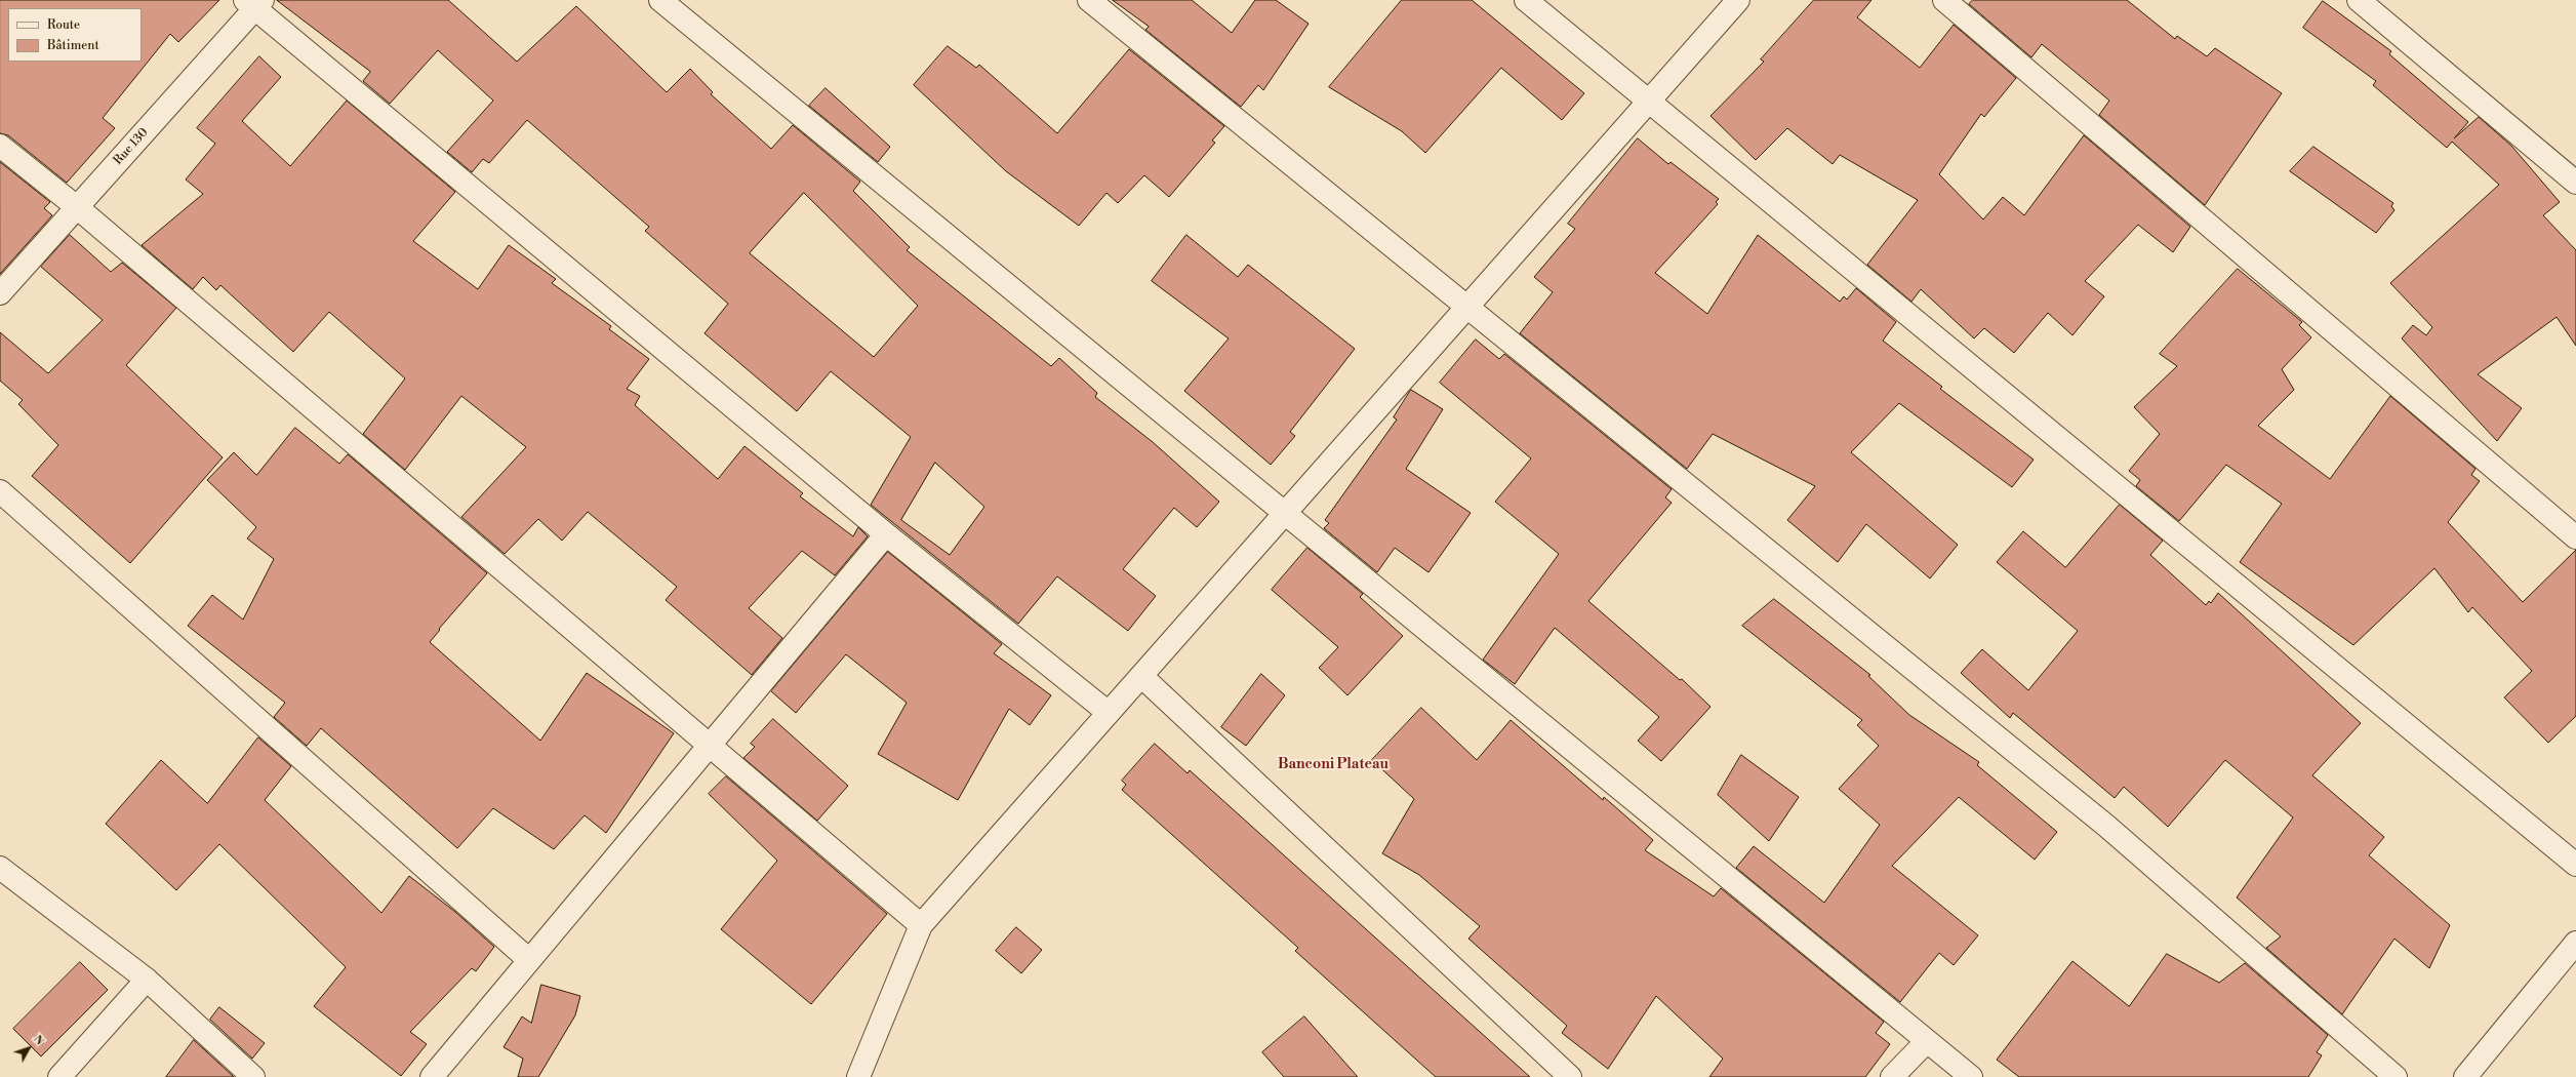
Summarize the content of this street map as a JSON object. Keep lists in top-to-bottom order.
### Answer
{
  "streets": {
    "street": ["Rue 130"]
  },
  "districts": ["Banconi Plateau"],
  "legend": ["Route", "Bâtiment"],
  "north": "top right"
}
